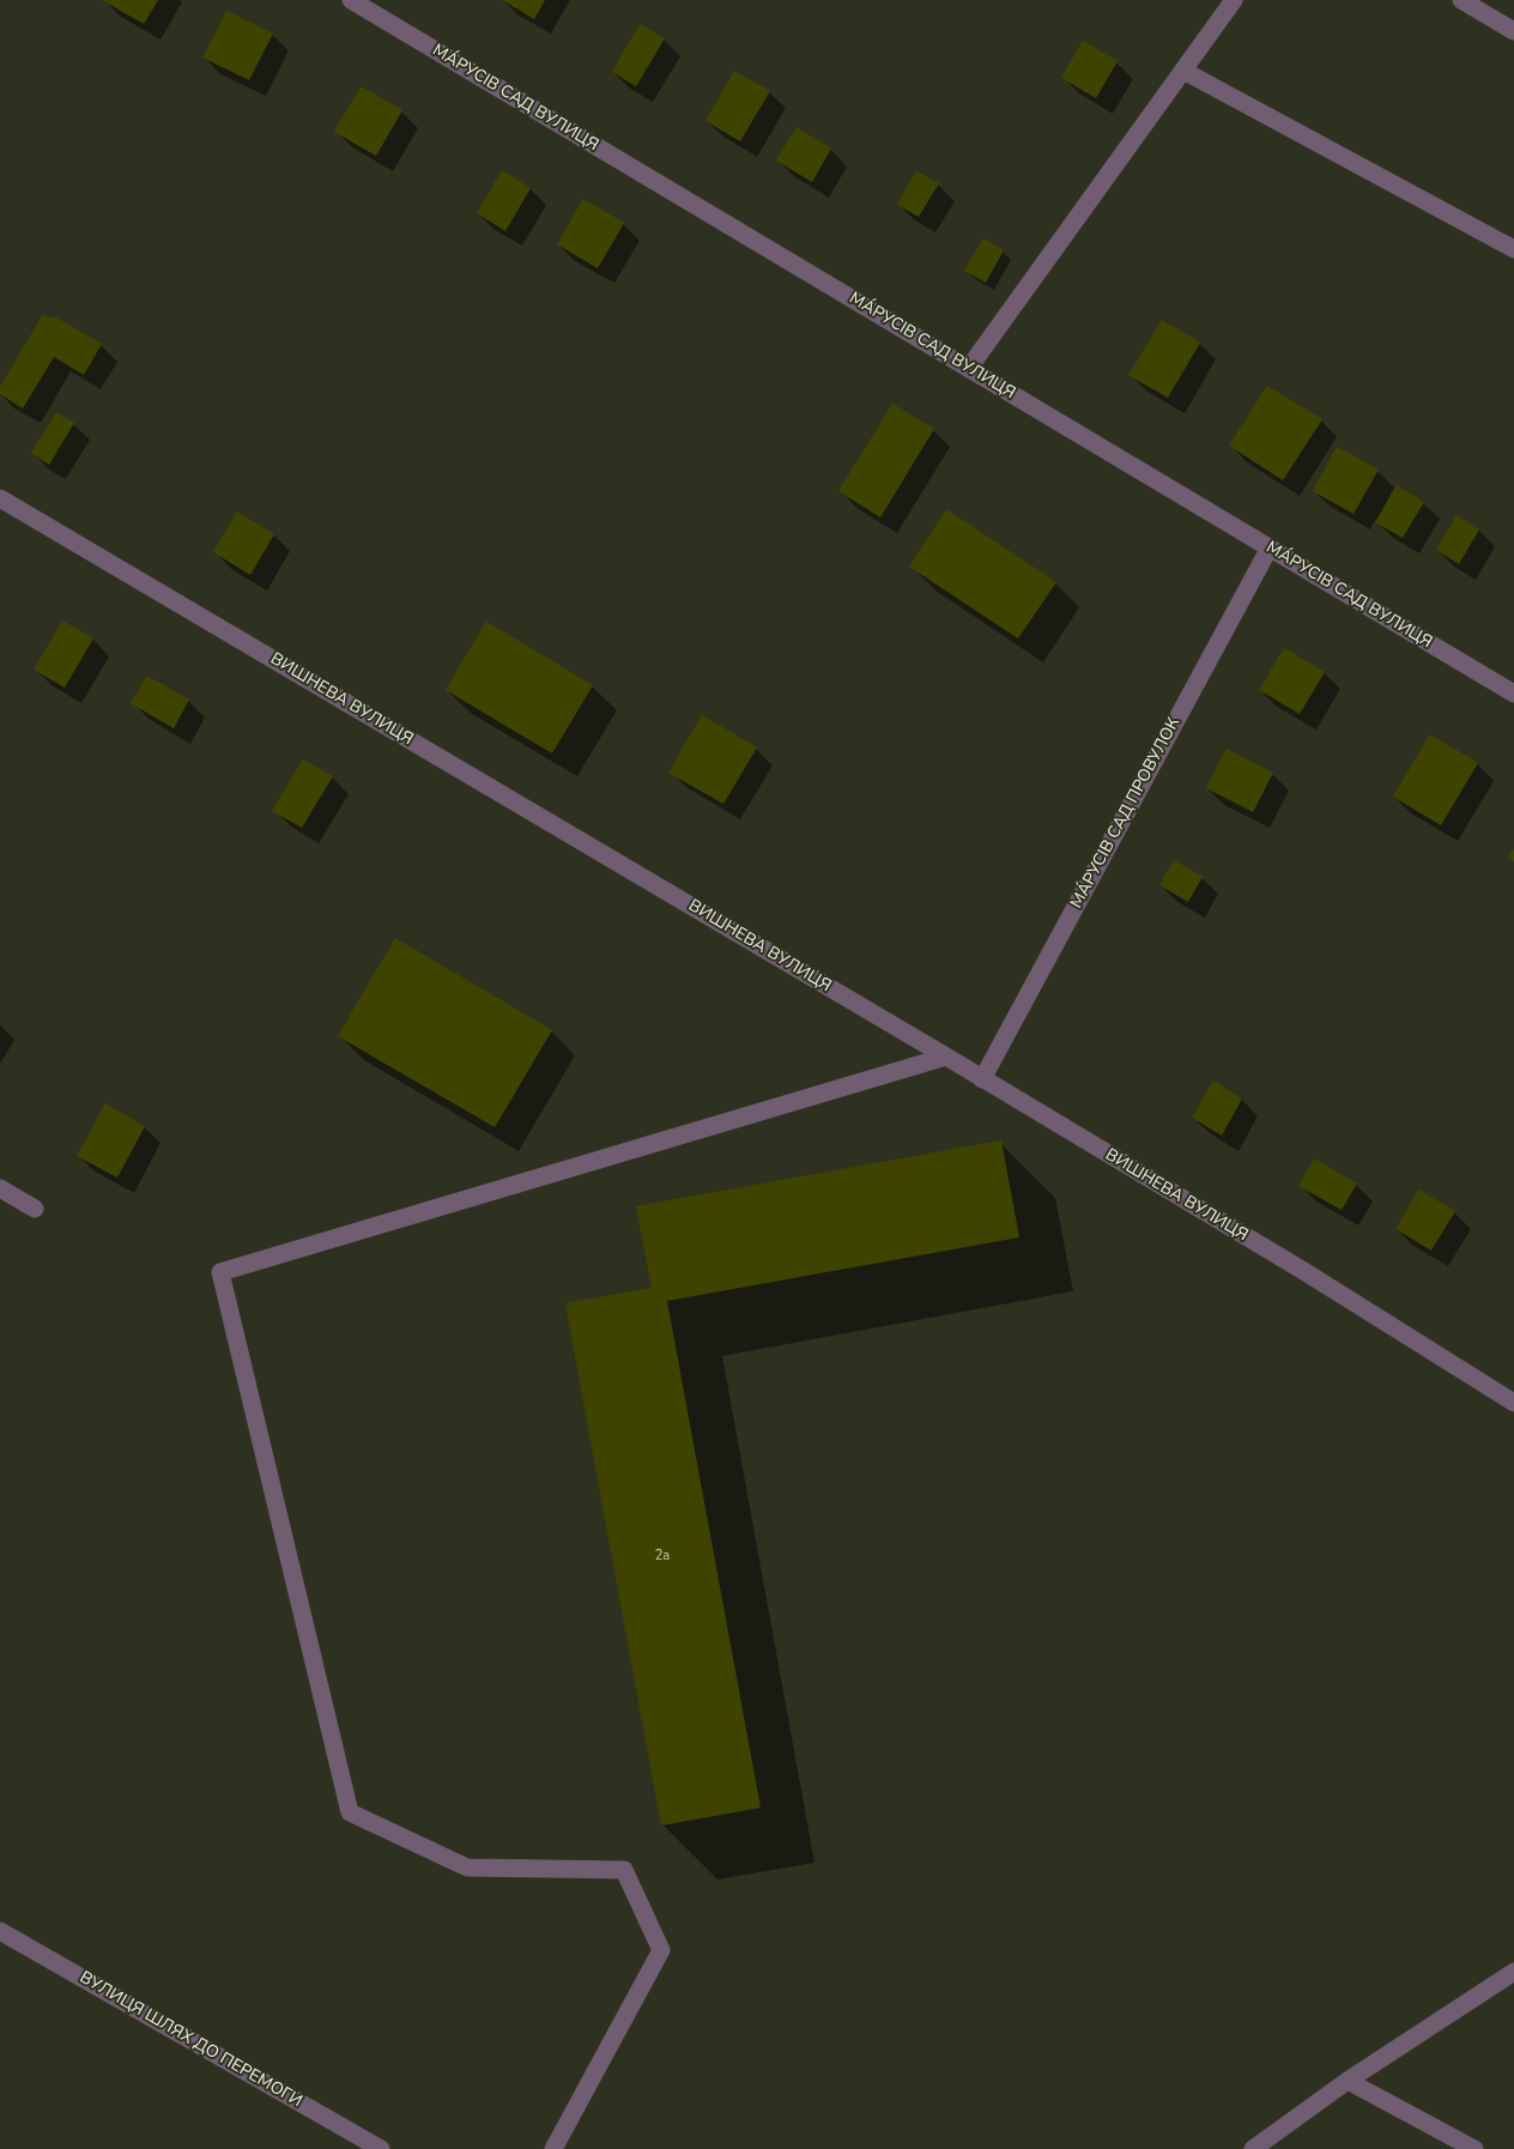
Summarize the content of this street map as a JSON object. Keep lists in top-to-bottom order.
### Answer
{
  "streets": {
    "street": [
      "МÁРУСІВ САД ВУЛИЦЯ",
      "ВИШНЕВА ВУЛИЦЯ",
      "МÁРУСІВ САД ПРОВУЛОК",
      "ВУЛИЦЯ ШЛЯХ ДО ПЕРЕМОГИ"
    ]
  },
  "crossings": [
    ["МÁРУСІВ САД ВУЛИЦЯ", "МÁРУСІВ САД ПРОВУЛОК"],
    ["ВИШНЕВА ВУЛИЦЯ", "МÁРУСІВ САД ПРОВУЛОК"]
  ],
  "house_numbers": ["2а"]
}
